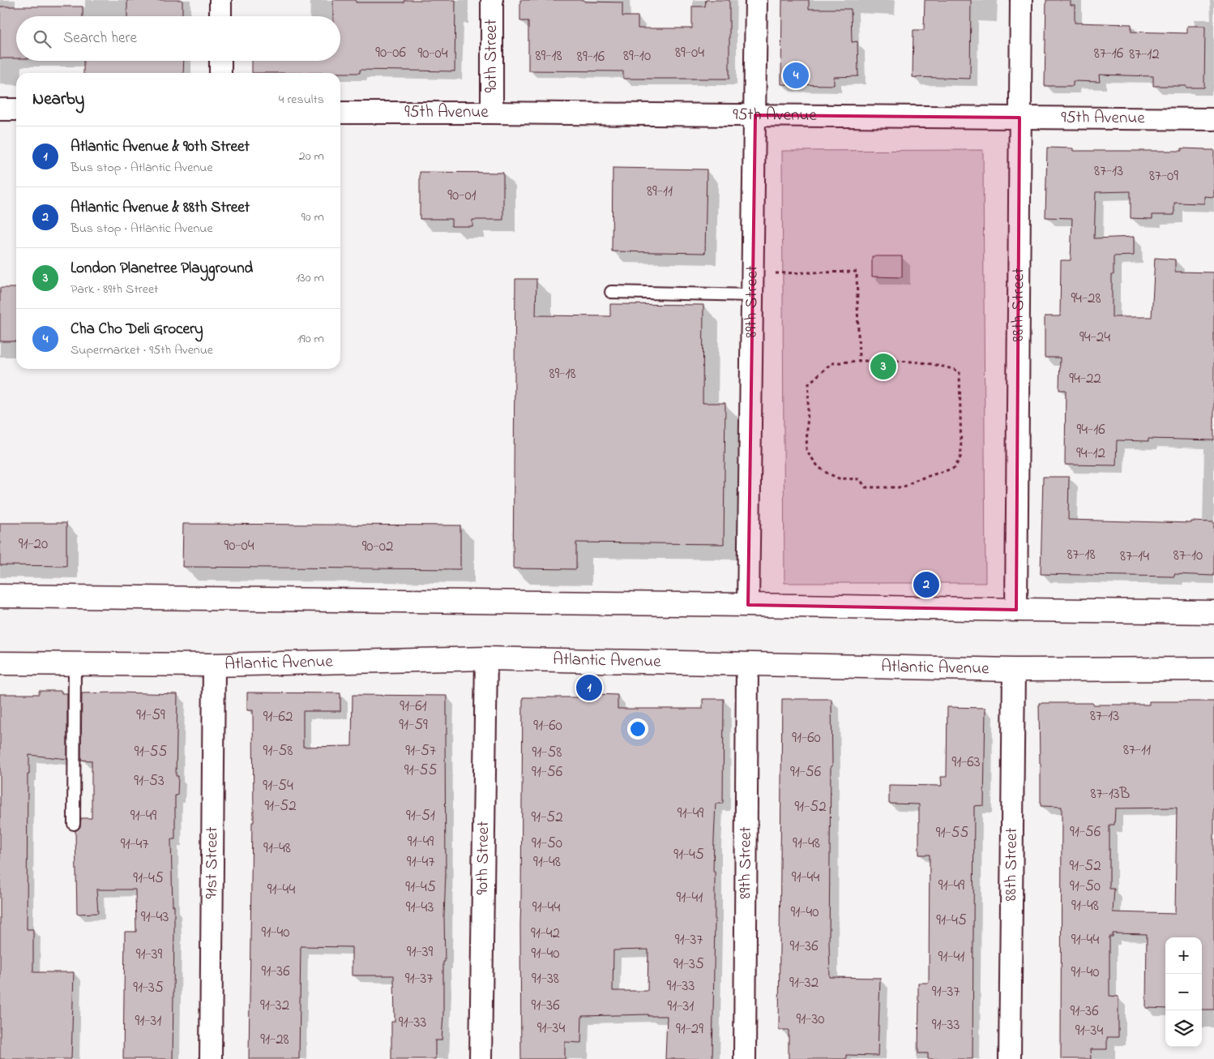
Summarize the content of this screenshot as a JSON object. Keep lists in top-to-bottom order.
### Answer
{
  "streets": {
    "main road": ["Atlantic Avenue"],
    "street": [
      "90th Street",
      "95th Avenue",
      "89th Street",
      "88th Street",
      "91st Street"
    ]
  },
  "crossings": [
    ["90th Street", "95th Avenue"],
    ["90th Street", "Atlantic Avenue"],
    ["95th Avenue", "89th Street"],
    ["95th Avenue", "88th Street"],
    ["89th Street", "Atlantic Avenue"],
    ["88th Street", "Atlantic Avenue"],
    ["Atlantic Avenue", "91st Street"]
  ],
  "house_numbers": [
    "90-06",
    "89-04",
    "90-04",
    "87-16",
    "87-12",
    "89-18",
    "89-10",
    "89-16",
    "87-13",
    "87-09",
    "89-11",
    "90-01",
    "94-28",
    "94-24",
    "89-18",
    "94-22",
    "94-16",
    "94-12",
    "91-20",
    "90-04",
    "90-02",
    "87-18",
    "87-10",
    "87-14",
    "91-61",
    "91-59",
    "87-13",
    "91-62",
    "91-59",
    "91-60",
    "91-60",
    "87-11",
    "91-58",
    "91-57",
    "91-55",
    "91-58",
    "91-63",
    "91-55",
    "91-56",
    "91-56",
    "91-53",
    "91-54",
    "87-13B",
    "91-52",
    "91-52",
    "91-49",
    "91-49",
    "91-51",
    "91-52",
    "91-56",
    "91-55",
    "91-49",
    "91-50",
    "91-48",
    "91-47",
    "91-48",
    "91-45",
    "91-47",
    "91-48",
    "91-52",
    "91-44",
    "91-45",
    "91-49",
    "91-50",
    "91-45",
    "91-44",
    "91-41",
    "91-48",
    "91-43",
    "91-44",
    "91-40",
    "91-43",
    "91-45",
    "91-40",
    "91-42",
    "91-37",
    "91-44",
    "91-36",
    "91-39",
    "91-40",
    "91-39",
    "91-41",
    "91-35",
    "91-36",
    "91-40",
    "91-37",
    "91-38",
    "91-32",
    "91-33",
    "91-35",
    "91-37",
    "91-32",
    "91-36",
    "91-31",
    "91-36",
    "91-30",
    "91-31",
    "91-33",
    "91-33",
    "91-34",
    "91-29",
    "91-34",
    "91-28"
  ],
  "page": {
    "search": "Search here",
    "pins": [
      "4",
      "3",
      "2",
      "1"
    ],
    "heading": ["Nearby", "4 results"],
    "list": [
      {
        "mark": "1",
        "name": "Atlantic Avenue & 90th Street",
        "note": "Bus stop · Atlantic Avenue",
        "value": "20 m"
      },
      {
        "mark": "2",
        "name": "Atlantic Avenue & 88th Street",
        "note": "Bus stop · Atlantic Avenue",
        "value": "90 m"
      },
      {
        "mark": "3",
        "name": "London Planetree Playground",
        "note": "Park · 89th Street",
        "value": "130 m"
      },
      {
        "mark": "4",
        "name": "Cha Cho Deli Grocery",
        "note": "Supermarket · 95th Avenue",
        "value": "190 m"
      }
    ],
    "map_buttons": ["+", "−"]
  }
}
